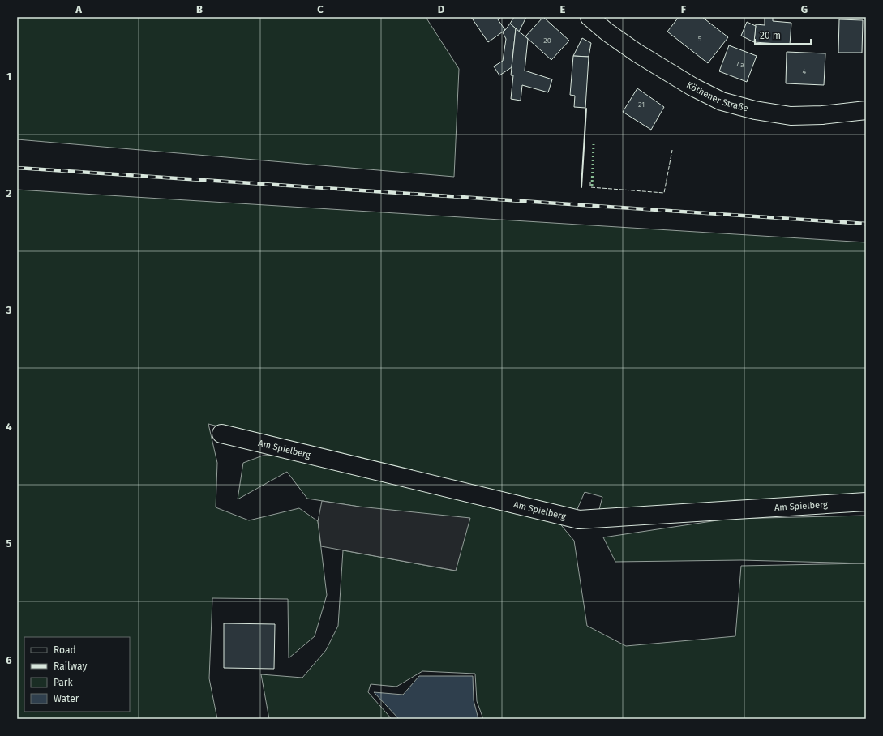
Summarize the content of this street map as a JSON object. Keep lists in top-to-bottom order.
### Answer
{
  "streets": {
    "street": ["Köthener Straße", "Am Spielberg"]
  },
  "house_numbers": [
    "5",
    "20",
    "4a",
    "4",
    "21"
  ],
  "legend": [
    "Road",
    "Railway",
    "Park",
    "Water"
  ],
  "scale_bar": "20 m",
  "grid": {
    "columns": [
      "A",
      "B",
      "C",
      "D",
      "E",
      "F",
      "G"
    ],
    "rows": [
      "1",
      "2",
      "3",
      "4",
      "5",
      "6"
    ]
  }
}
